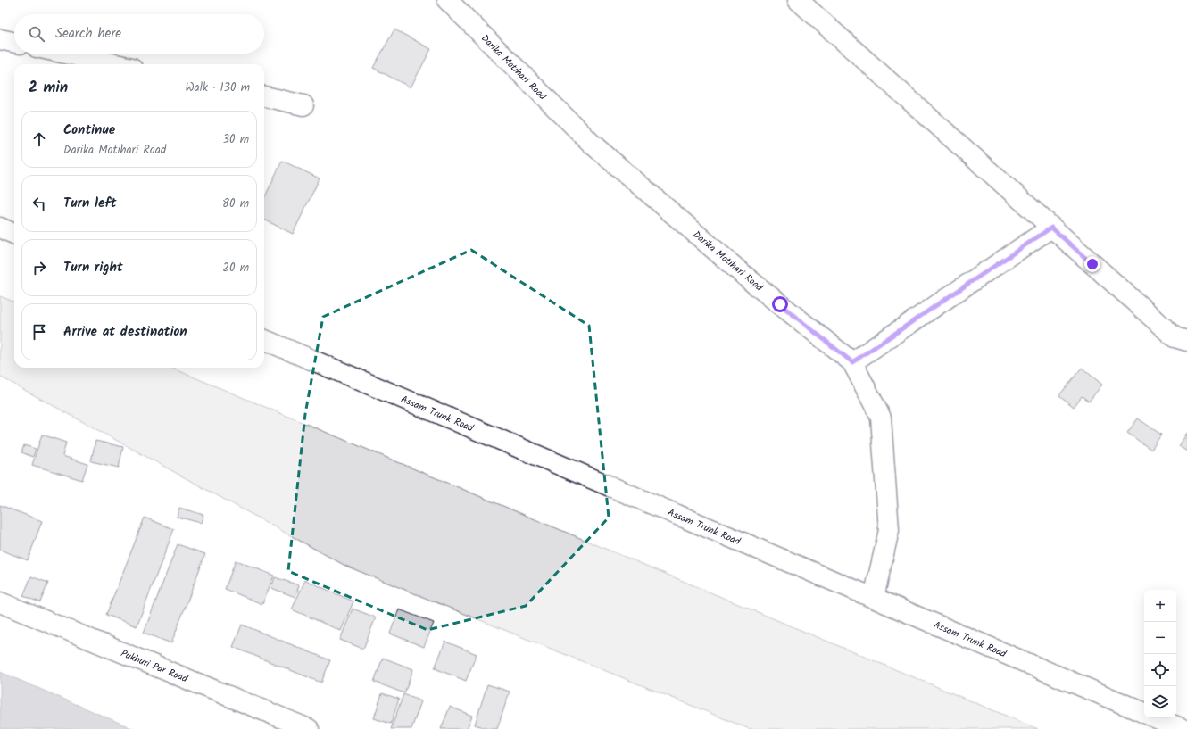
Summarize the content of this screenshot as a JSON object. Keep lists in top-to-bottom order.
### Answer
{
  "streets": {
    "main road": ["Darika Motihari Road", "Assam Trunk Road", "Pukhuri Par Road"]
  },
  "crossings": [
    ["Darika Motihari Road", "Assam Trunk Road"]
  ],
  "page": {
    "search": "Search here",
    "heading": ["2 min", "Walk · 130 m"],
    "list": [
      ["Continue", "Darika Motihari Road", "30 m"],
      ["Turn left", "80 m"],
      ["Turn right", "20 m"],
      "Arrive at destination"
    ],
    "map_buttons": ["+", "−"]
  }
}
